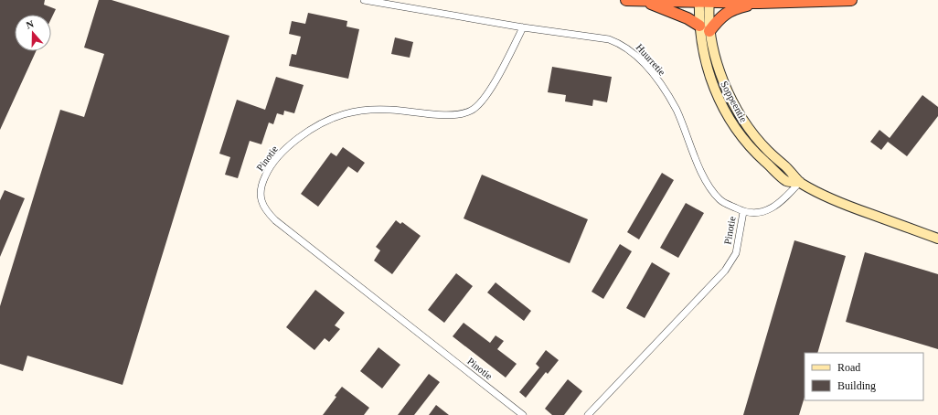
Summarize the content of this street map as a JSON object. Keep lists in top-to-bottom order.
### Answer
{
  "streets": {
    "main road": ["Soppeentie"],
    "street": ["Huurretie", "Pinotie"]
  },
  "crossings": [
    ["Huurretie", "Soppeentie"],
    ["Huurretie", "Pinotie"]
  ],
  "legend": ["Road", "Building"],
  "north": "top"
}
